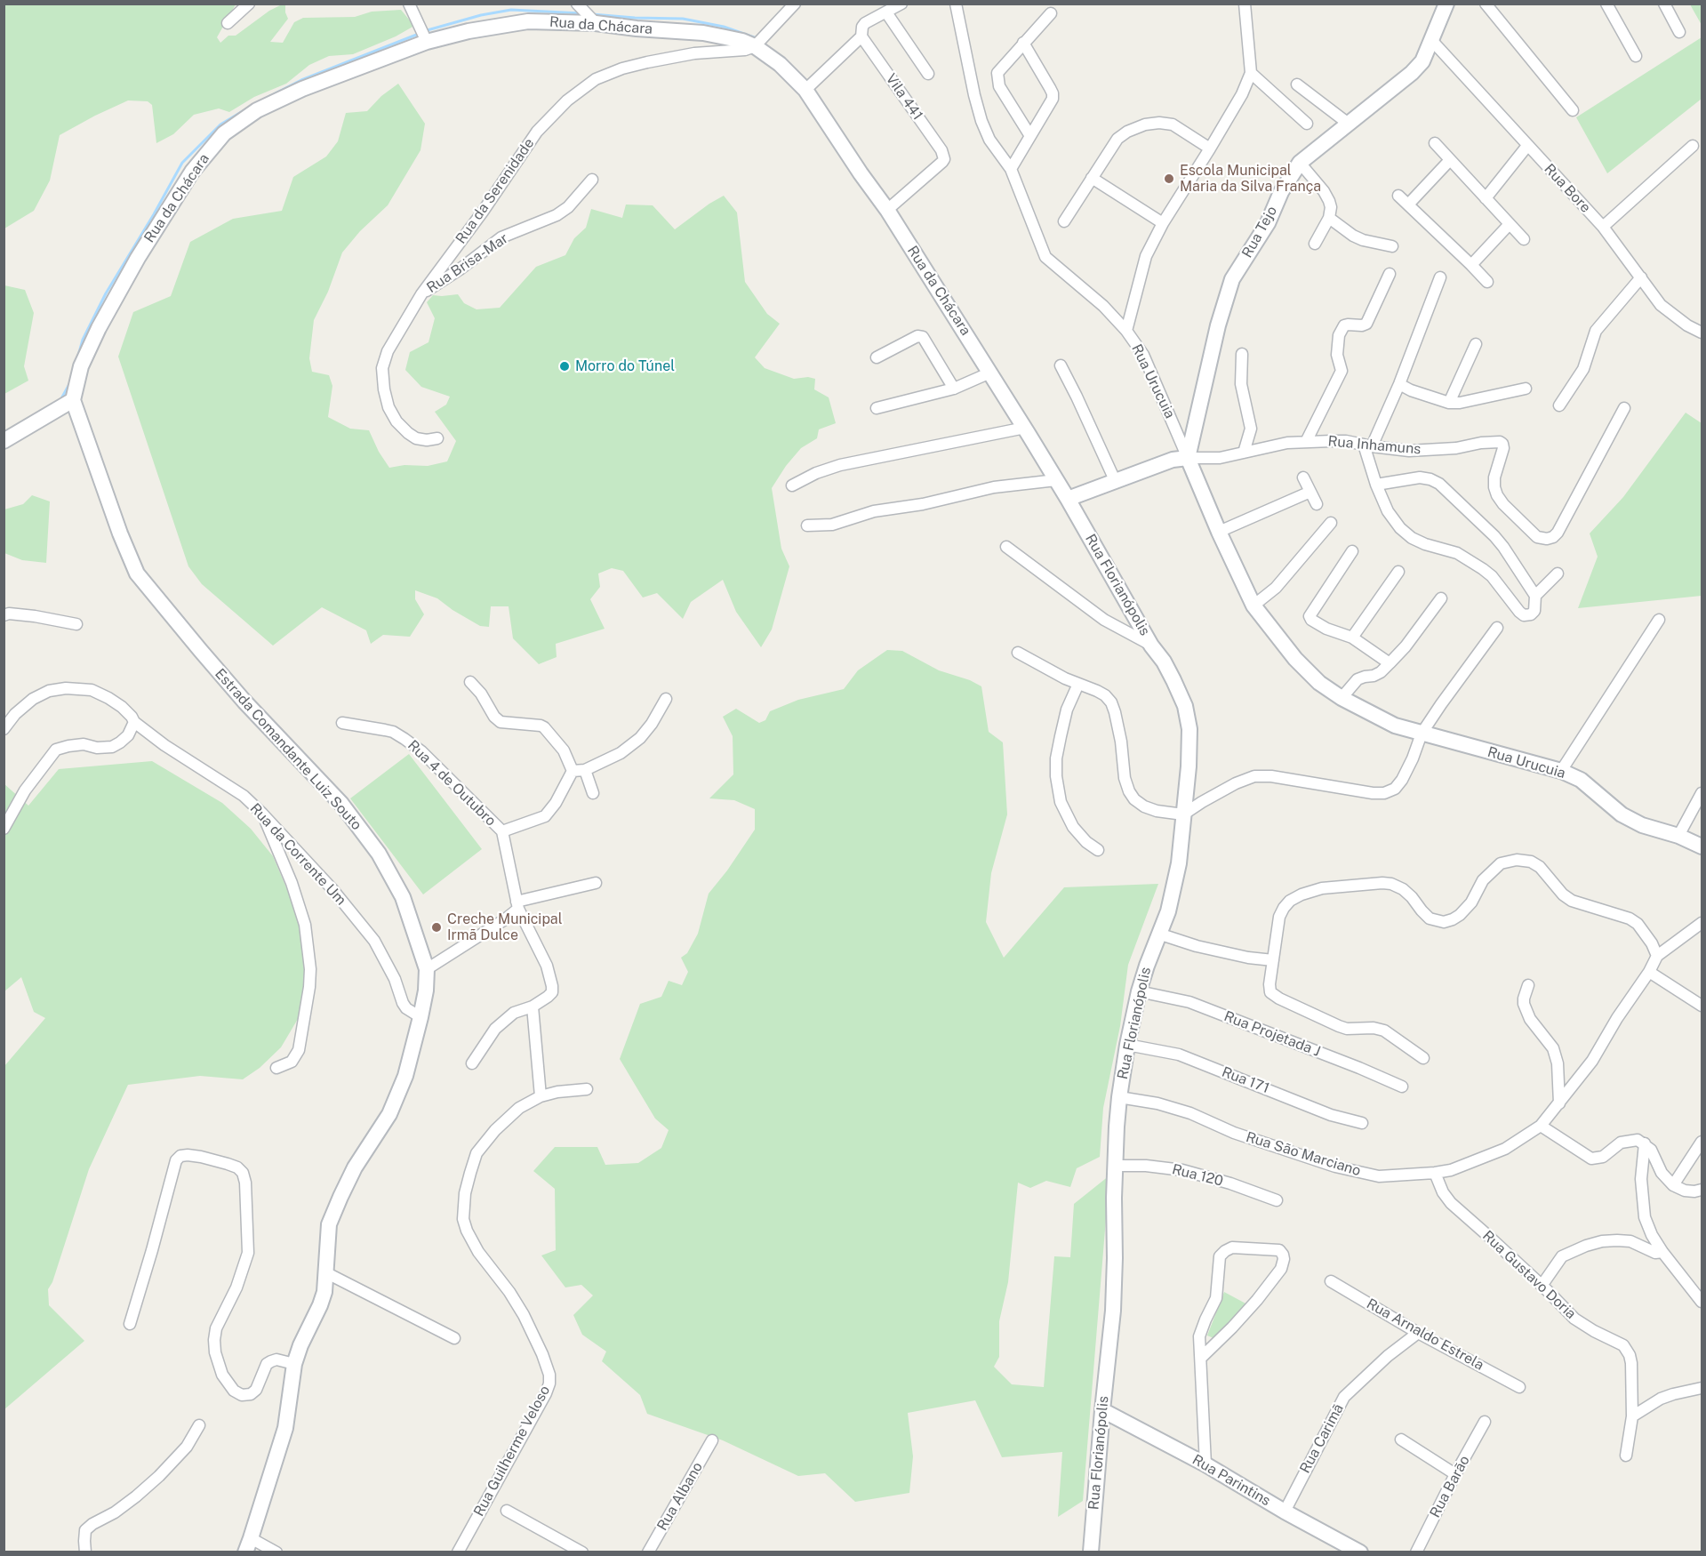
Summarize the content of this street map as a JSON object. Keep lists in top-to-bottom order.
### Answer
{
  "streets": {
    "street": [
      "Rua da Chácara",
      "Vila 441",
      "Rua Bore",
      "Rua da Serenidade",
      "Rua Tejo",
      "Rua Brisa-Mar",
      "Rua Urucuia",
      "Rua Inhamuns",
      "Rua Florianópolis",
      "Estrada Comandante Luiz Souto",
      "Rua 4 de Outubro",
      "Rua da Corrente Um",
      "Rua Projetada J",
      "Rua 171",
      "Rua São Marciano",
      "Rua 120",
      "Rua Gustavo Doria",
      "Rua Arnaldo Estrela",
      "Rua Carimã",
      "Rua Guilherme Veloso",
      "Rua Parintins",
      "Rua Barão",
      "Rua Albano"
    ]
  },
  "crossings": [
    ["Rua da Chácara", "Vila 441"],
    ["Rua da Chácara", "Rua da Serenidade"],
    ["Rua da Chácara", "Rua Inhamuns"],
    ["Rua da Chácara", "Rua Florianópolis"],
    ["Rua da Chácara", "Estrada Comandante Luiz Souto"],
    ["Rua Bore", "Rua Tejo"],
    ["Rua da Serenidade", "Rua Brisa-Mar"],
    ["Rua Tejo", "Rua Urucuia"],
    ["Rua Tejo", "Rua Inhamuns"],
    ["Rua Urucuia", "Rua Inhamuns"],
    ["Rua Inhamuns", "Rua Florianópolis"],
    ["Rua Florianópolis", "Rua Projetada J"],
    ["Rua Florianópolis", "Rua 171"],
    ["Rua Florianópolis", "Rua São Marciano"],
    ["Rua Florianópolis", "Rua 120"],
    ["Rua Florianópolis", "Rua Parintins"],
    ["Estrada Comandante Luiz Souto", "Rua da Corrente Um"],
    ["Rua São Marciano", "Rua Gustavo Doria"],
    ["Rua Arnaldo Estrela", "Rua Carimã"],
    ["Rua Carimã", "Rua Parintins"]
  ],
  "places": ["Escola Municipal Maria da Silva França", "Morro do Túnel", "Creche Municipal Irmã Dulce"]
}
